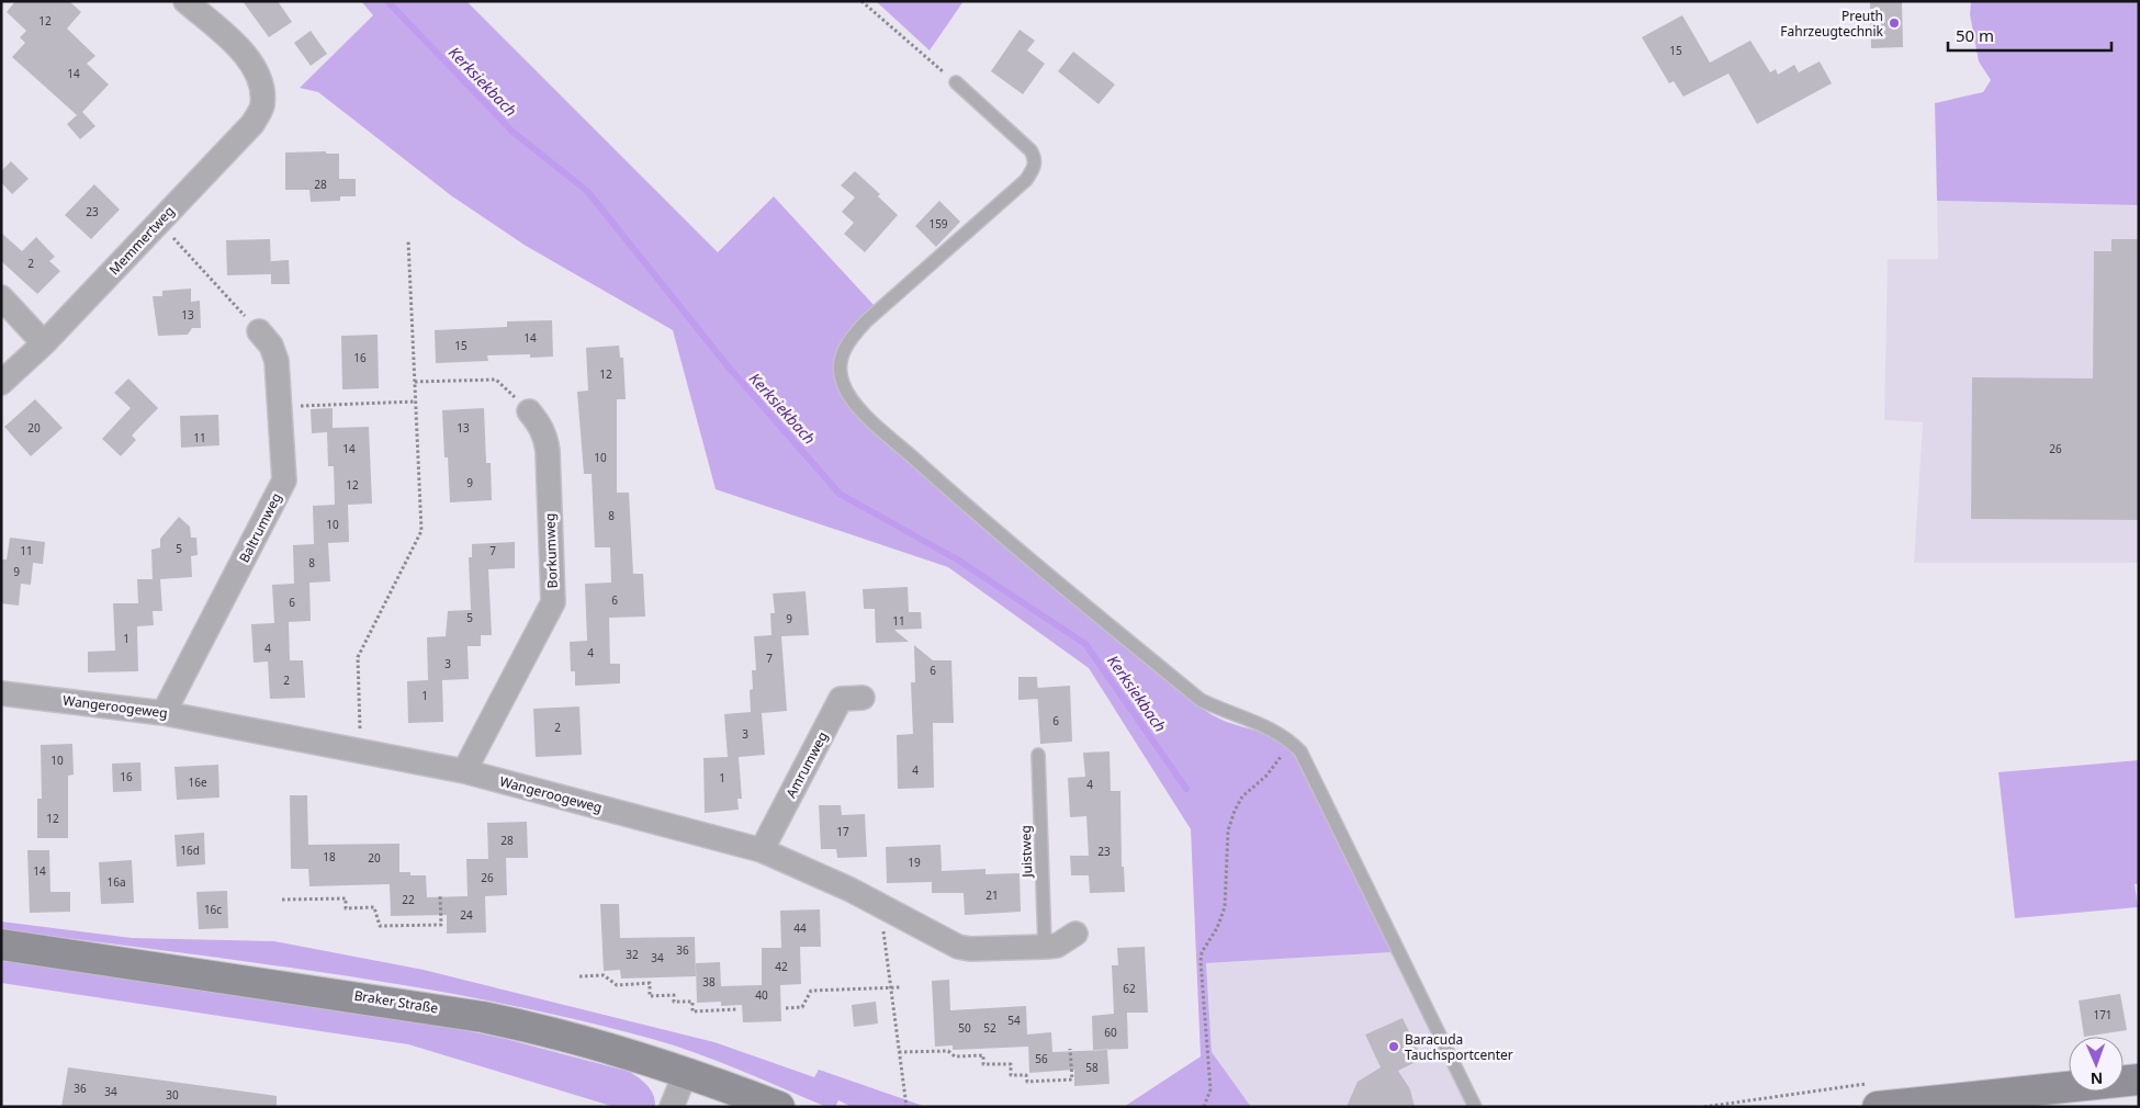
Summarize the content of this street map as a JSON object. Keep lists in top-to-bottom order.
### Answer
{
  "streets": {
    "main road": ["Braker Straße"],
    "street": [
      "Memmertweg",
      "Baltrumweg",
      "Borkumweg",
      "Wangeroogeweg",
      "Amrumweg"
    ],
    "lane": ["Juistweg"]
  },
  "crossings": [
    ["Baltrumweg", "Wangeroogeweg"],
    ["Borkumweg", "Wangeroogeweg"],
    ["Wangeroogeweg", "Amrumweg"],
    ["Wangeroogeweg", "Juistweg"]
  ],
  "water": ["Kerksiekbach"],
  "places": ["Preuth Fahrzeugtechnik", "Baracuda Tauchsportcenter"],
  "house_numbers": [
    "12",
    "15",
    "14",
    "28",
    "23",
    "159",
    "2",
    "13",
    "14",
    "15",
    "16",
    "12",
    "20",
    "13",
    "11",
    "14",
    "26",
    "10",
    "9",
    "12",
    "8",
    "10",
    "5",
    "11",
    "7",
    "8",
    "9",
    "6",
    "6",
    "5",
    "9",
    "11",
    "1",
    "4",
    "4",
    "7",
    "3",
    "6",
    "2",
    "1",
    "6",
    "2",
    "3",
    "10",
    "4",
    "16",
    "1",
    "16e",
    "4",
    "12",
    "17",
    "28",
    "16d",
    "23",
    "18",
    "20",
    "19",
    "14",
    "26",
    "16a",
    "21",
    "22",
    "16c",
    "24",
    "44",
    "36",
    "32",
    "34",
    "42",
    "38",
    "62",
    "40",
    "171",
    "54",
    "50",
    "52",
    "60",
    "56",
    "58",
    "36",
    "34",
    "30"
  ],
  "scale_bar": "50 m",
  "north": "bottom"
}
